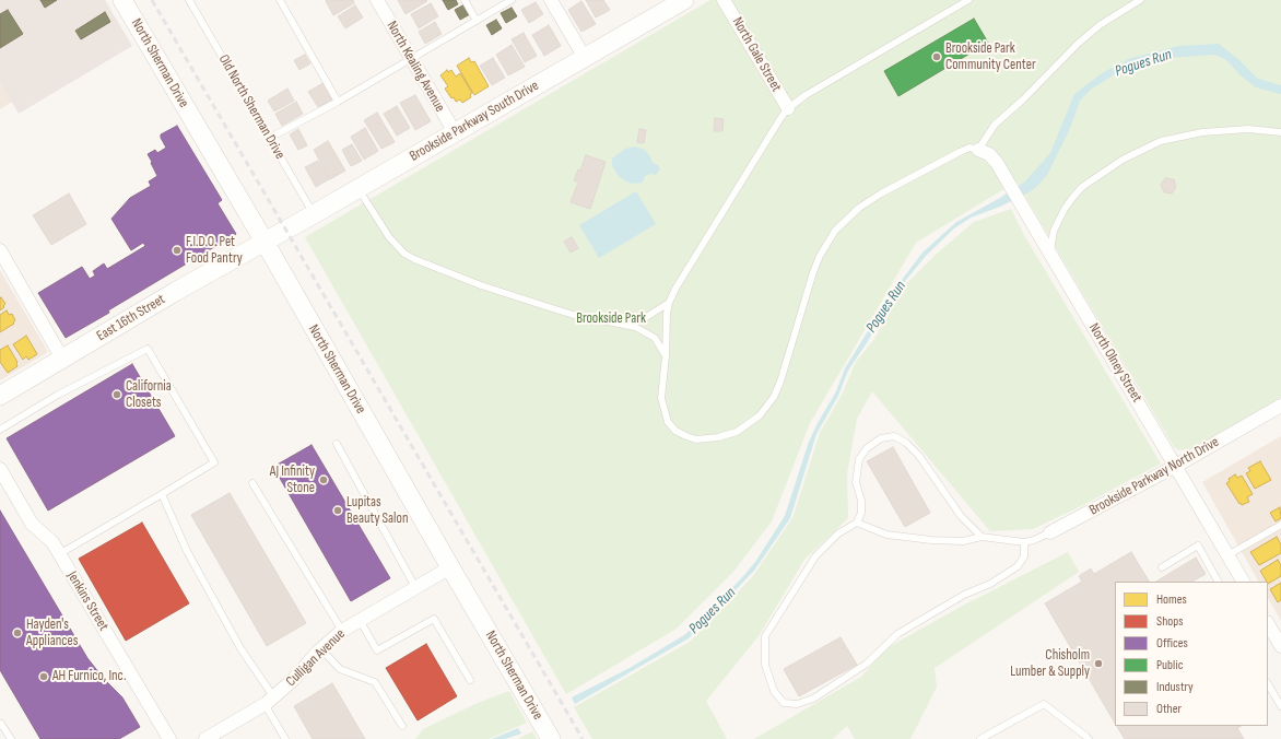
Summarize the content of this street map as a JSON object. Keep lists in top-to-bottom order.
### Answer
{
  "streets": {
    "main road": ["North Sherman Drive", "Brookside Parkway South Drive", "East 16th Street"],
    "street": [
      "North Gale Street",
      "North Kealing Avenue",
      "North Olney Street",
      "Brookside Parkway North Drive",
      "Jenkins Street",
      "Culligan Avenue"
    ],
    "lane": ["Old North Sherman Drive"]
  },
  "crossings": [
    ["North Sherman Drive", "Brookside Parkway South Drive"],
    ["North Sherman Drive", "East 16th Street"],
    ["North Sherman Drive", "Culligan Avenue"],
    ["North Kealing Avenue", "Brookside Parkway South Drive"],
    ["Old North Sherman Drive", "Brookside Parkway South Drive"],
    ["Brookside Parkway South Drive", "East 16th Street"],
    ["North Olney Street", "Brookside Parkway North Drive"]
  ],
  "water": ["Pogues Run"],
  "parks": ["Brookside Park"],
  "places": [
    "Brookside Park Community Center",
    "F.I.D.O. Pet Food Pantry",
    "California Closets",
    "AJ Infinity Stone",
    "Lupitas Beauty Salon",
    "Hayden's Appliances",
    "Chisholm Lumber & Supply",
    "AH Furnico, Inc."
  ],
  "legend": [
    "Homes",
    "Shops",
    "Offices",
    "Public",
    "Industry",
    "Other"
  ]
}
